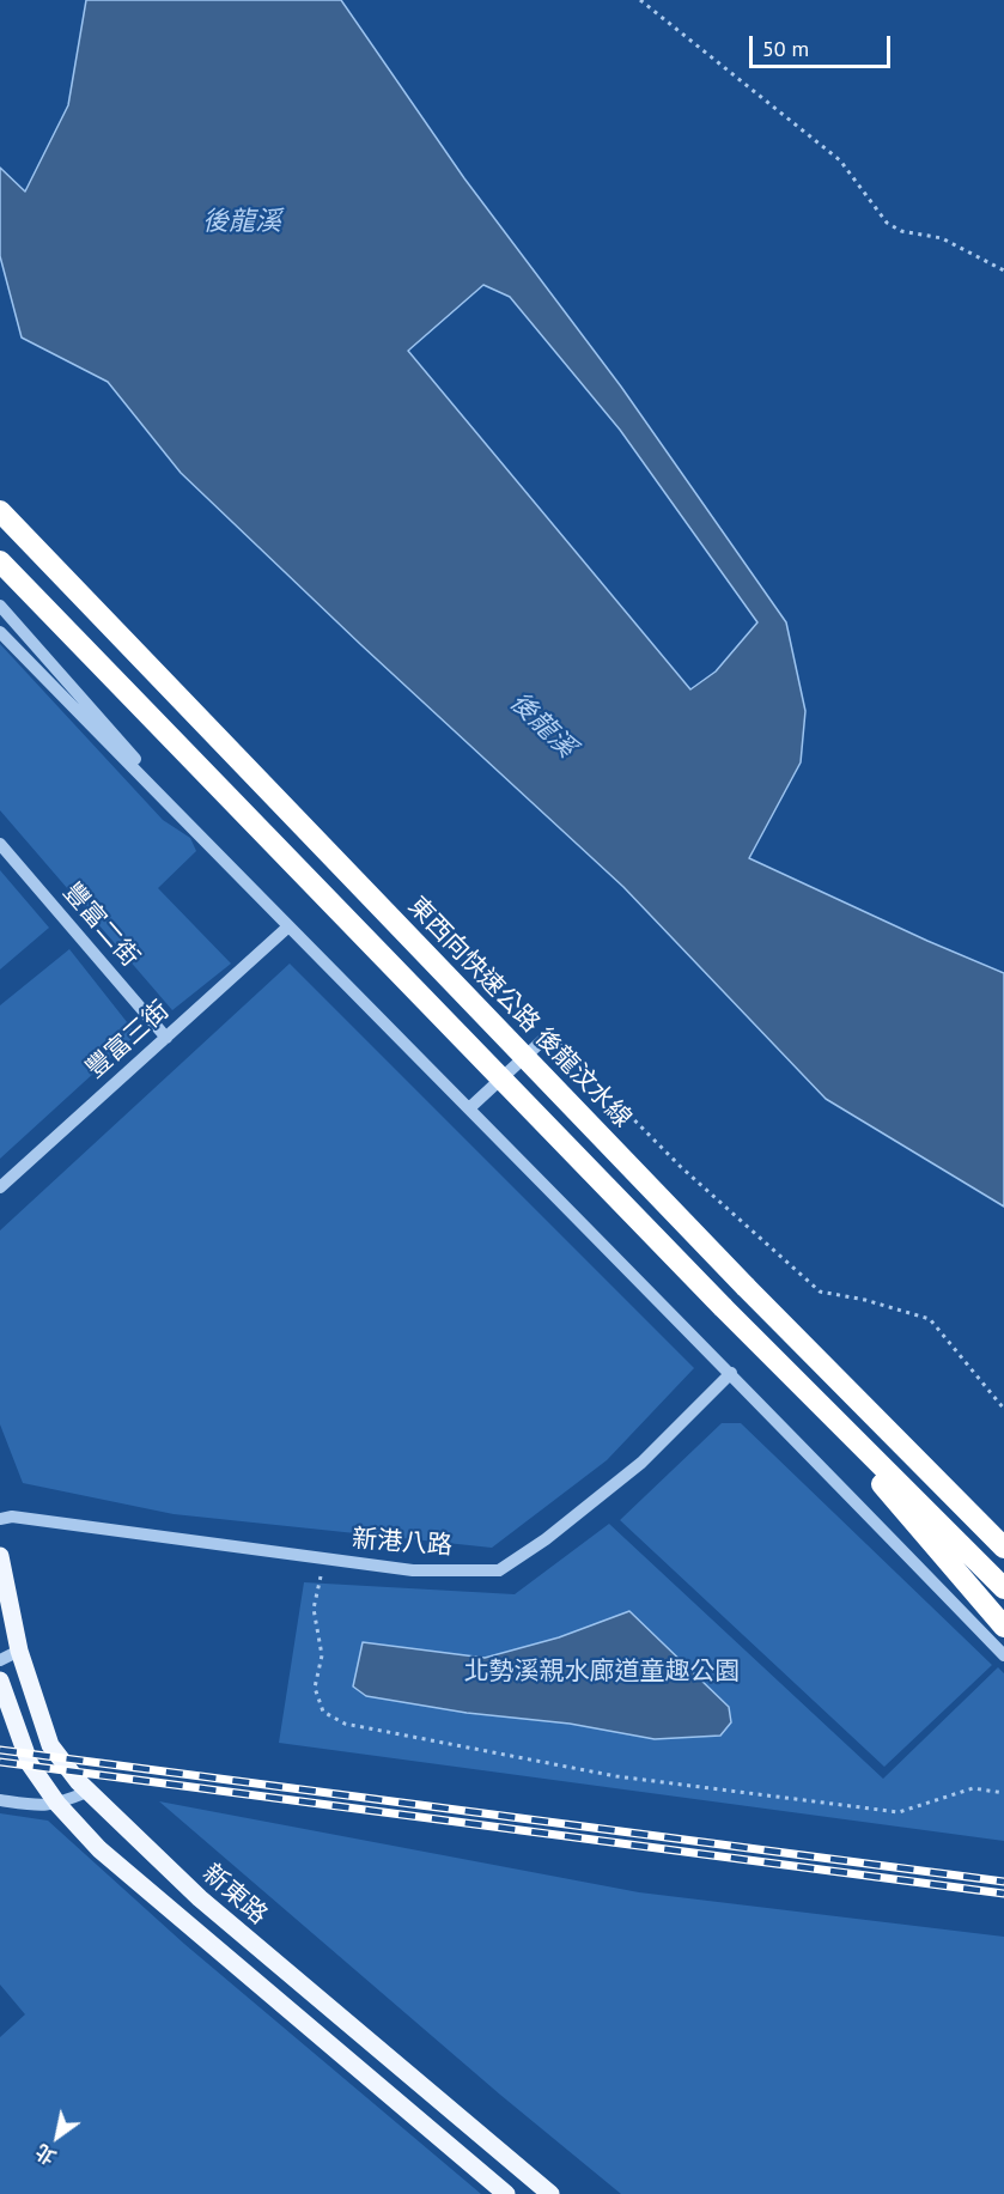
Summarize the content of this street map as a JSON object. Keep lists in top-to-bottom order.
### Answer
{
  "streets": {
    "highway": ["東西向快速公路 後龍汶水線"],
    "main road": ["新東路"],
    "street": ["豐富二街", "豐富三街", "新港八路"]
  },
  "crossings": [
    ["豐富二街", "豐富三街"]
  ],
  "water": ["後龍溪"],
  "parks": ["北勢溪親水廊道童趣公園"],
  "scale_bar": "50 m",
  "north": "bottom left"
}
